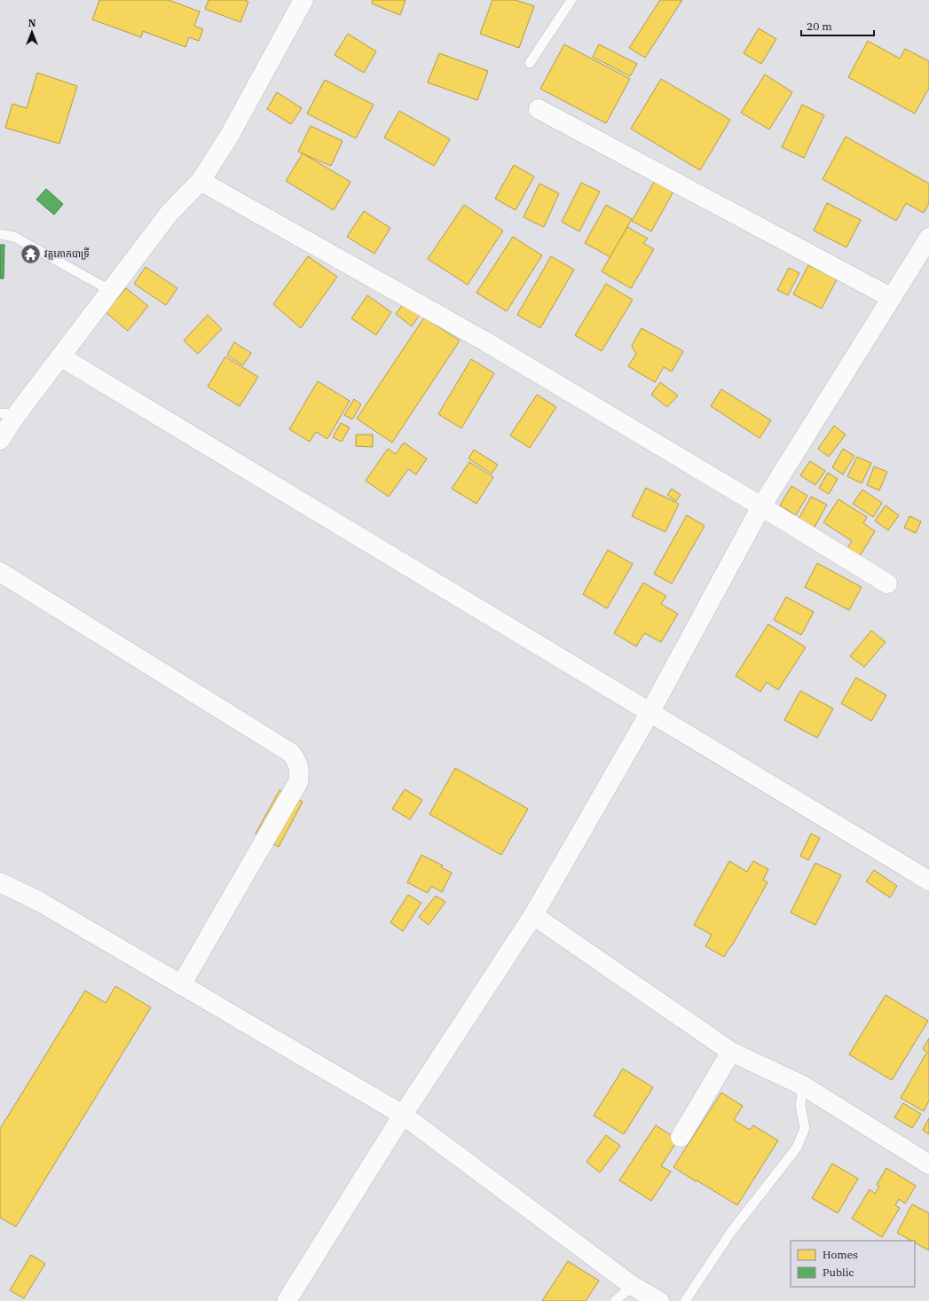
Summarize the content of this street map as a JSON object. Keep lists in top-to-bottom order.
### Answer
{
  "places": {
    "temple": ["វត្តគោកបាទ្រី"]
  },
  "legend": ["Homes", "Public"],
  "scale_bar": "20 m",
  "north": "top"
}
